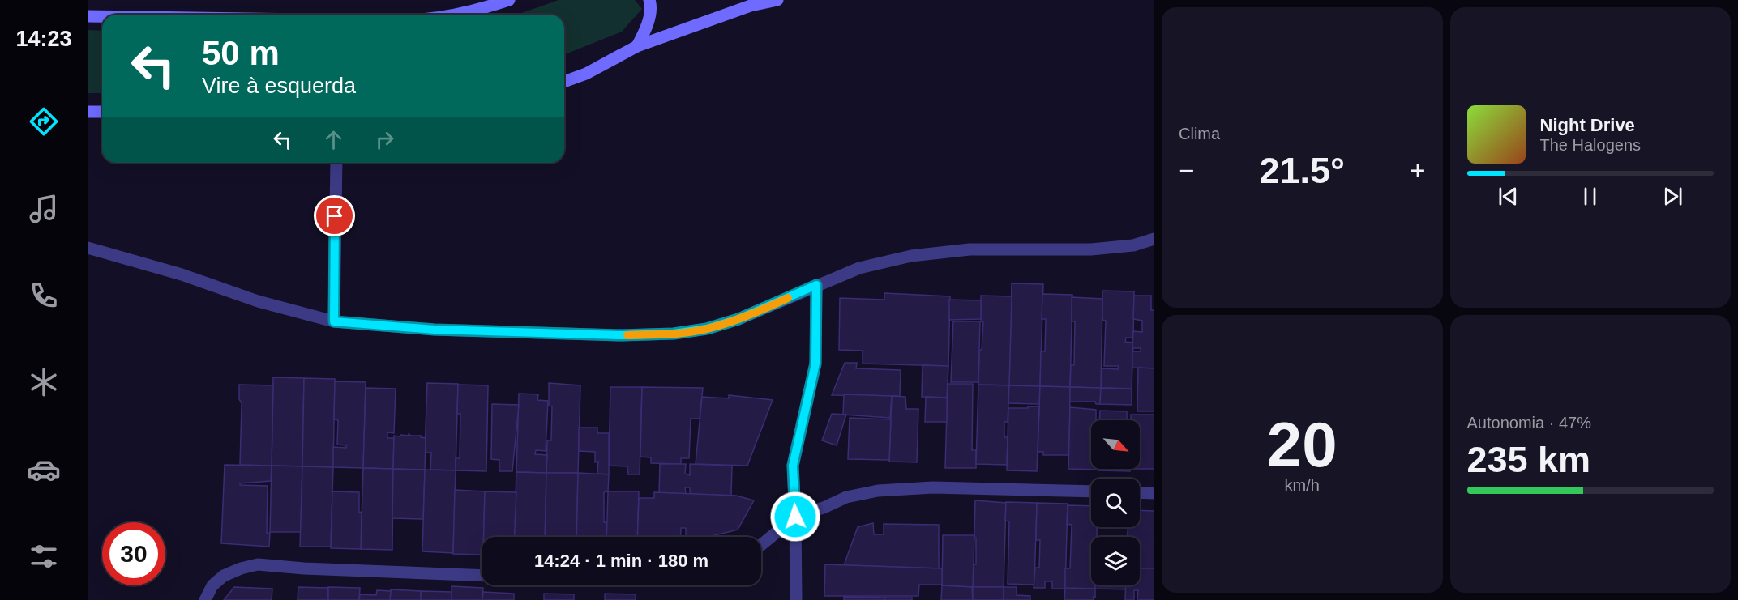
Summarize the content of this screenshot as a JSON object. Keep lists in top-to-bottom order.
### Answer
{
  "north": "bottom right",
  "page": {
    "tabs": "14:23",
    "tile": [
      "Clima",
      ["20", "km/h"],
      ["Autonomia · 47%", "235 km"]
    ],
    "turn": ["50 m", "Vire à esquerda"],
    "song": ["Night Drive", "The Halogens"],
    "heat": ["−", "21.5°", "+"],
    "limit": "30",
    "trip": "14:24 · 1 min · 180 m"
  }
}
